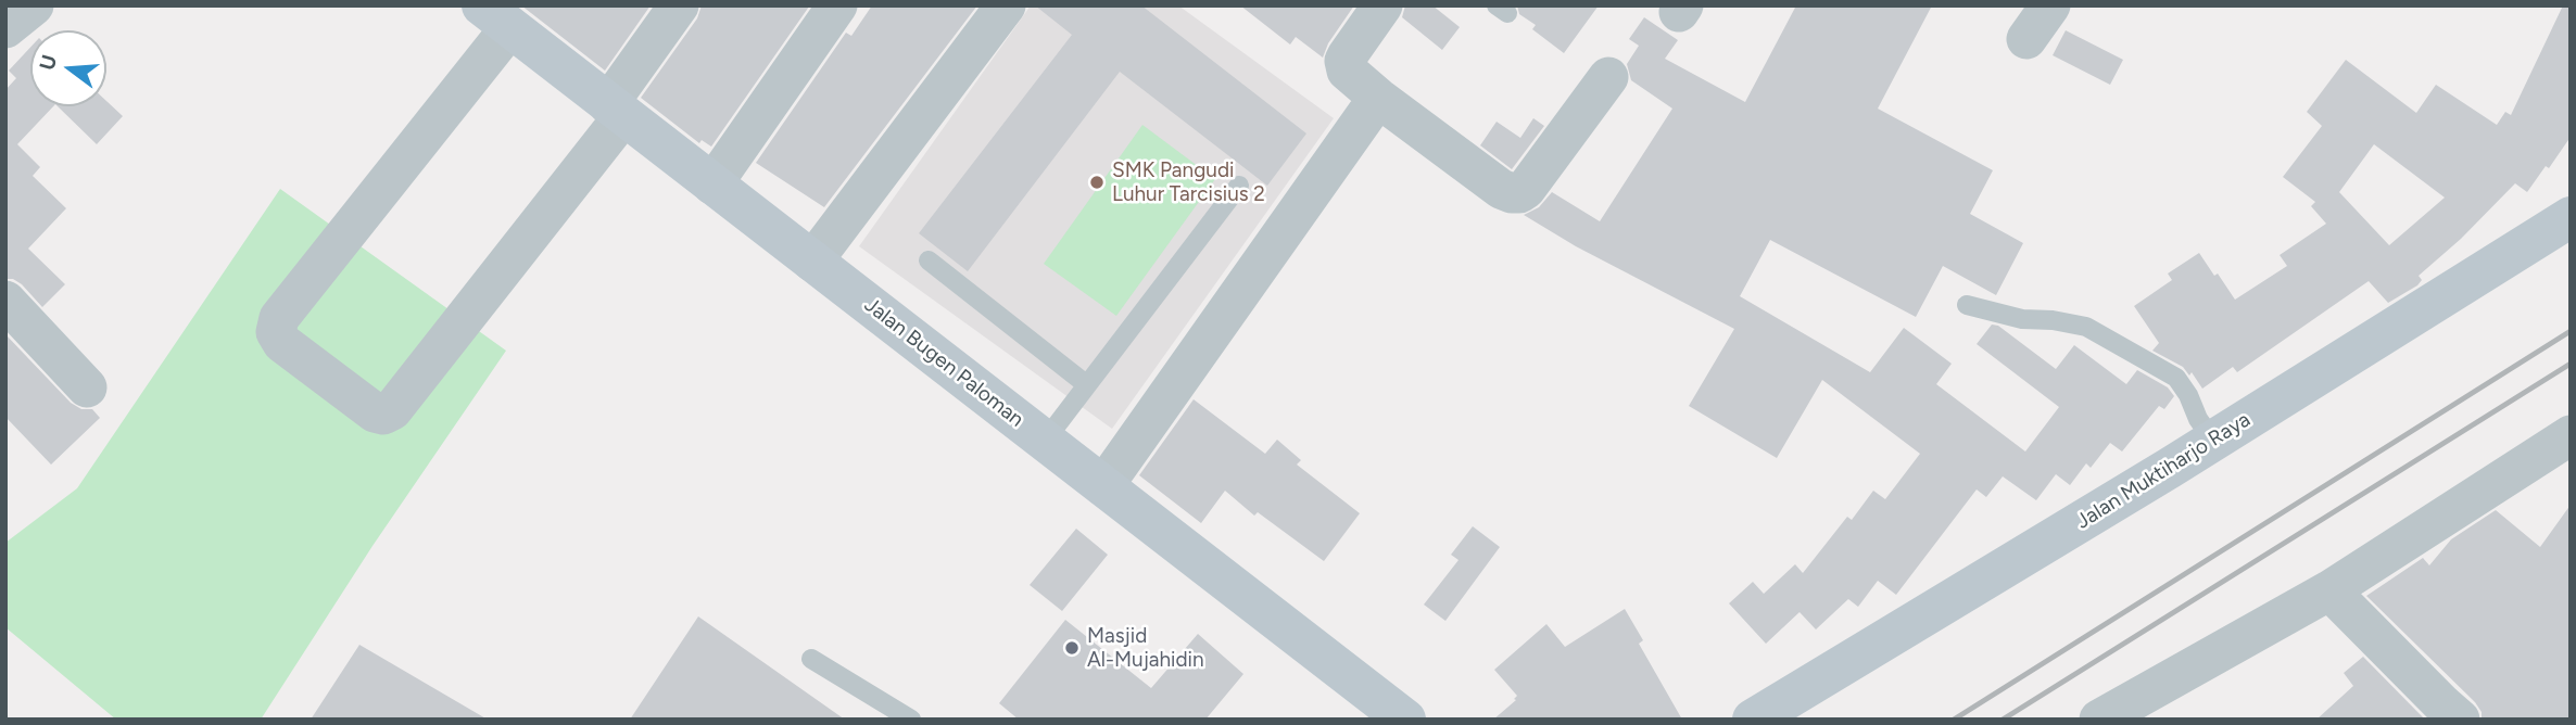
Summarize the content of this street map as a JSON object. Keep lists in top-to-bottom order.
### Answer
{
  "streets": {
    "street": ["Jalan Bugen Paloman", "Jalan Muktiharjo Raya"]
  },
  "places": ["SMK Pangudi Luhur Tarcisius 2", "Masjid Al-Mujahidin"],
  "north": "left"
}
